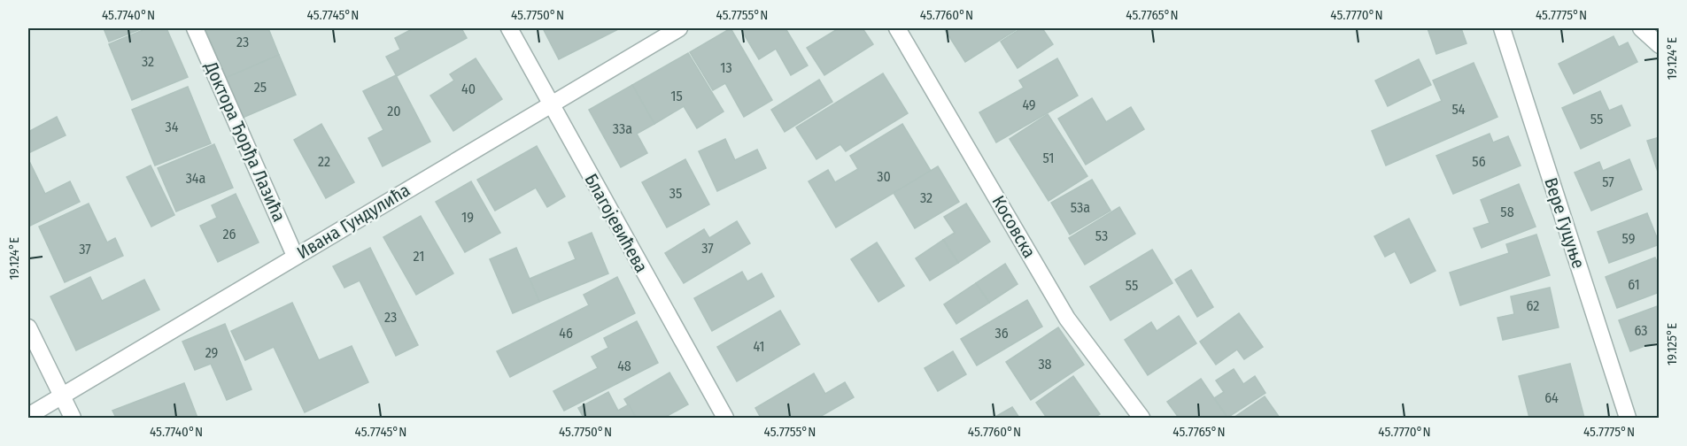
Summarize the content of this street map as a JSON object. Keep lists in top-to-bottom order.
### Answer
{
  "streets": {
    "street": [
      "Доктора Ђорђа Лазића",
      "Ивана Гундулића",
      "Благојевићева",
      "Вере Гуцуње",
      "Косовска"
    ]
  },
  "crossings": [
    ["Доктора Ђорђа Лазића", "Ивана Гундулића"],
    ["Ивана Гундулића", "Благојевићева"]
  ],
  "house_numbers": [
    "23",
    "32",
    "13",
    "25",
    "40",
    "15",
    "49",
    "54",
    "20",
    "55",
    "34",
    "33a",
    "51",
    "22",
    "56",
    "30",
    "34a",
    "57",
    "35",
    "32",
    "53a",
    "58",
    "19",
    "26",
    "53",
    "59",
    "37",
    "37",
    "21",
    "61",
    "55",
    "62",
    "23",
    "63",
    "46",
    "36",
    "41",
    "29",
    "38",
    "48",
    "64"
  ],
  "coordinates": [
    "45.7740°N",
    "45.7745°N",
    "45.7750°N",
    "45.7755°N",
    "45.7760°N",
    "45.7765°N",
    "45.7770°N",
    "45.7775°N",
    "19.124°E",
    "19.125°E"
  ]
}
